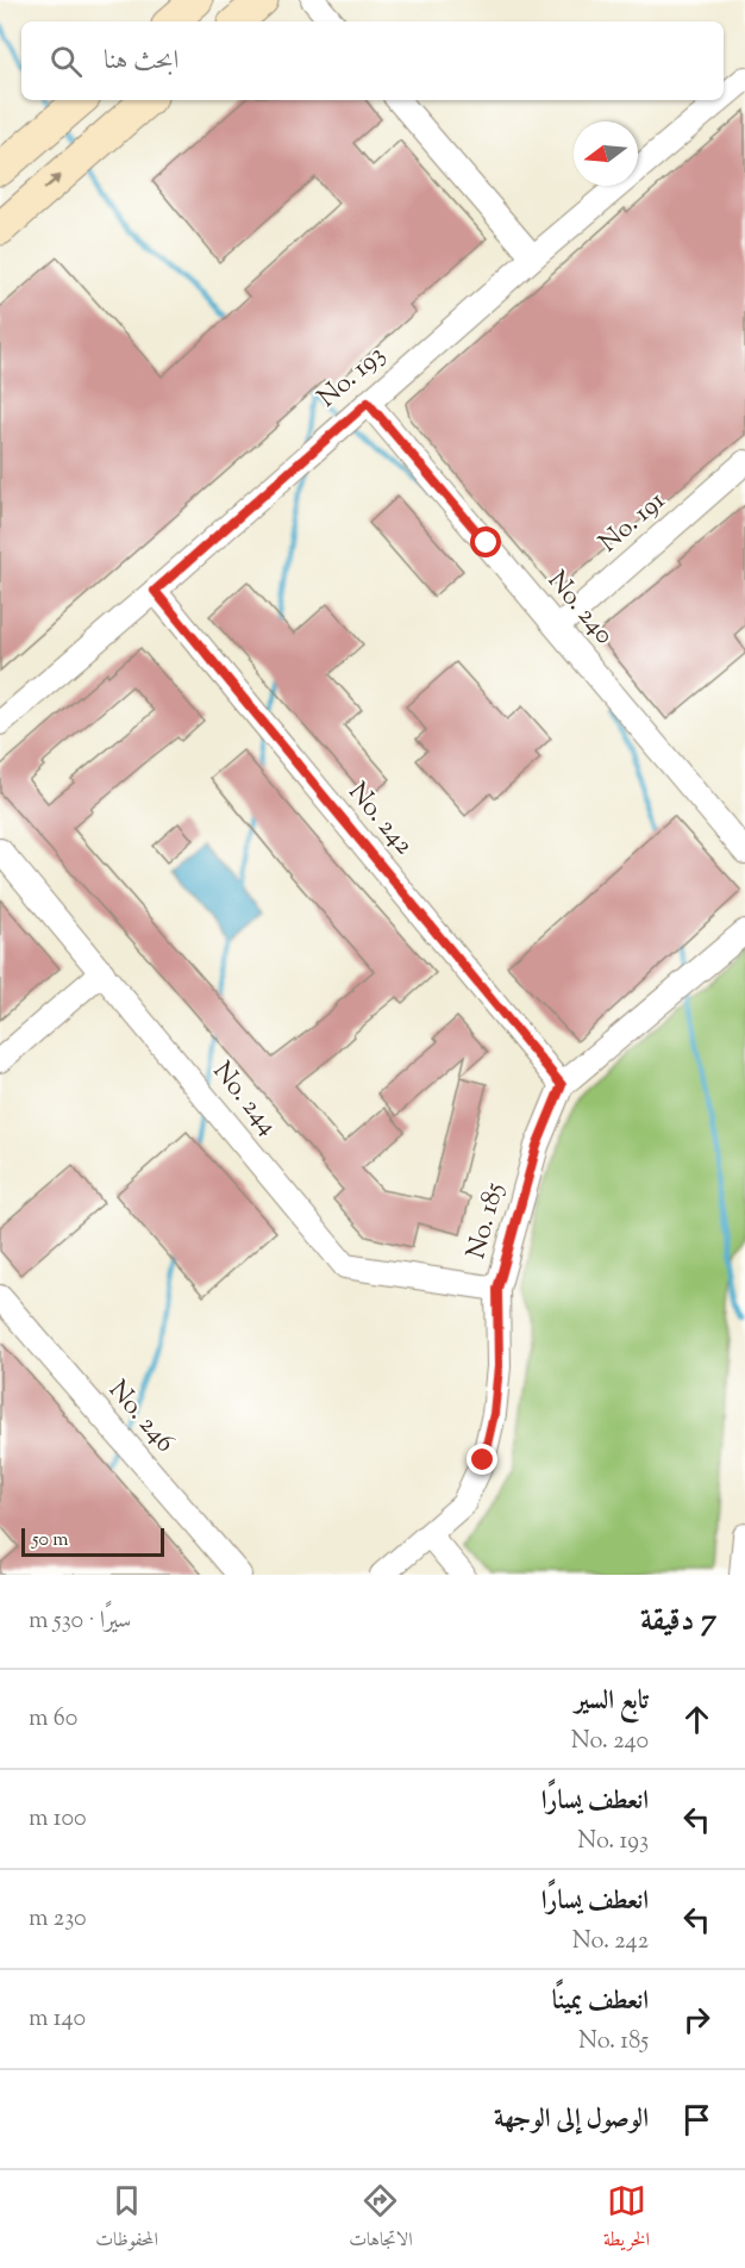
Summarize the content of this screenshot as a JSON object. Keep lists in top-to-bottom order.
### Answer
{
  "streets": {
    "street": [
      "No. 193",
      "No. 191",
      "No. 240",
      "No. 242",
      "No. 244",
      "No. 185",
      "No. 246"
    ]
  },
  "crossings": [
    ["No. 193", "No. 240"],
    ["No. 193", "No. 242"],
    ["No. 191", "No. 240"],
    ["No. 242", "No. 185"],
    ["No. 244", "No. 185"]
  ],
  "scale_bar": "50 m",
  "north": "left",
  "page": {
    "search": "ابحث هنا",
    "scale": "50 m",
    "heading": ["7 دقيقة", "سيرًا · 530 m"],
    "list": [
      ["تابع السير", "No. 240", "60 m"],
      ["انعطف يسارًا", "No. 193", "100 m"],
      ["انعطف يسارًا", "No. 242", "230 m"],
      ["انعطف يمينًا", "No. 185", "140 m"],
      "الوصول إلى الوجهة"
    ],
    "nav": ["الخريطة", "الاتجاهات", "المحفوظات"]
  }
}
